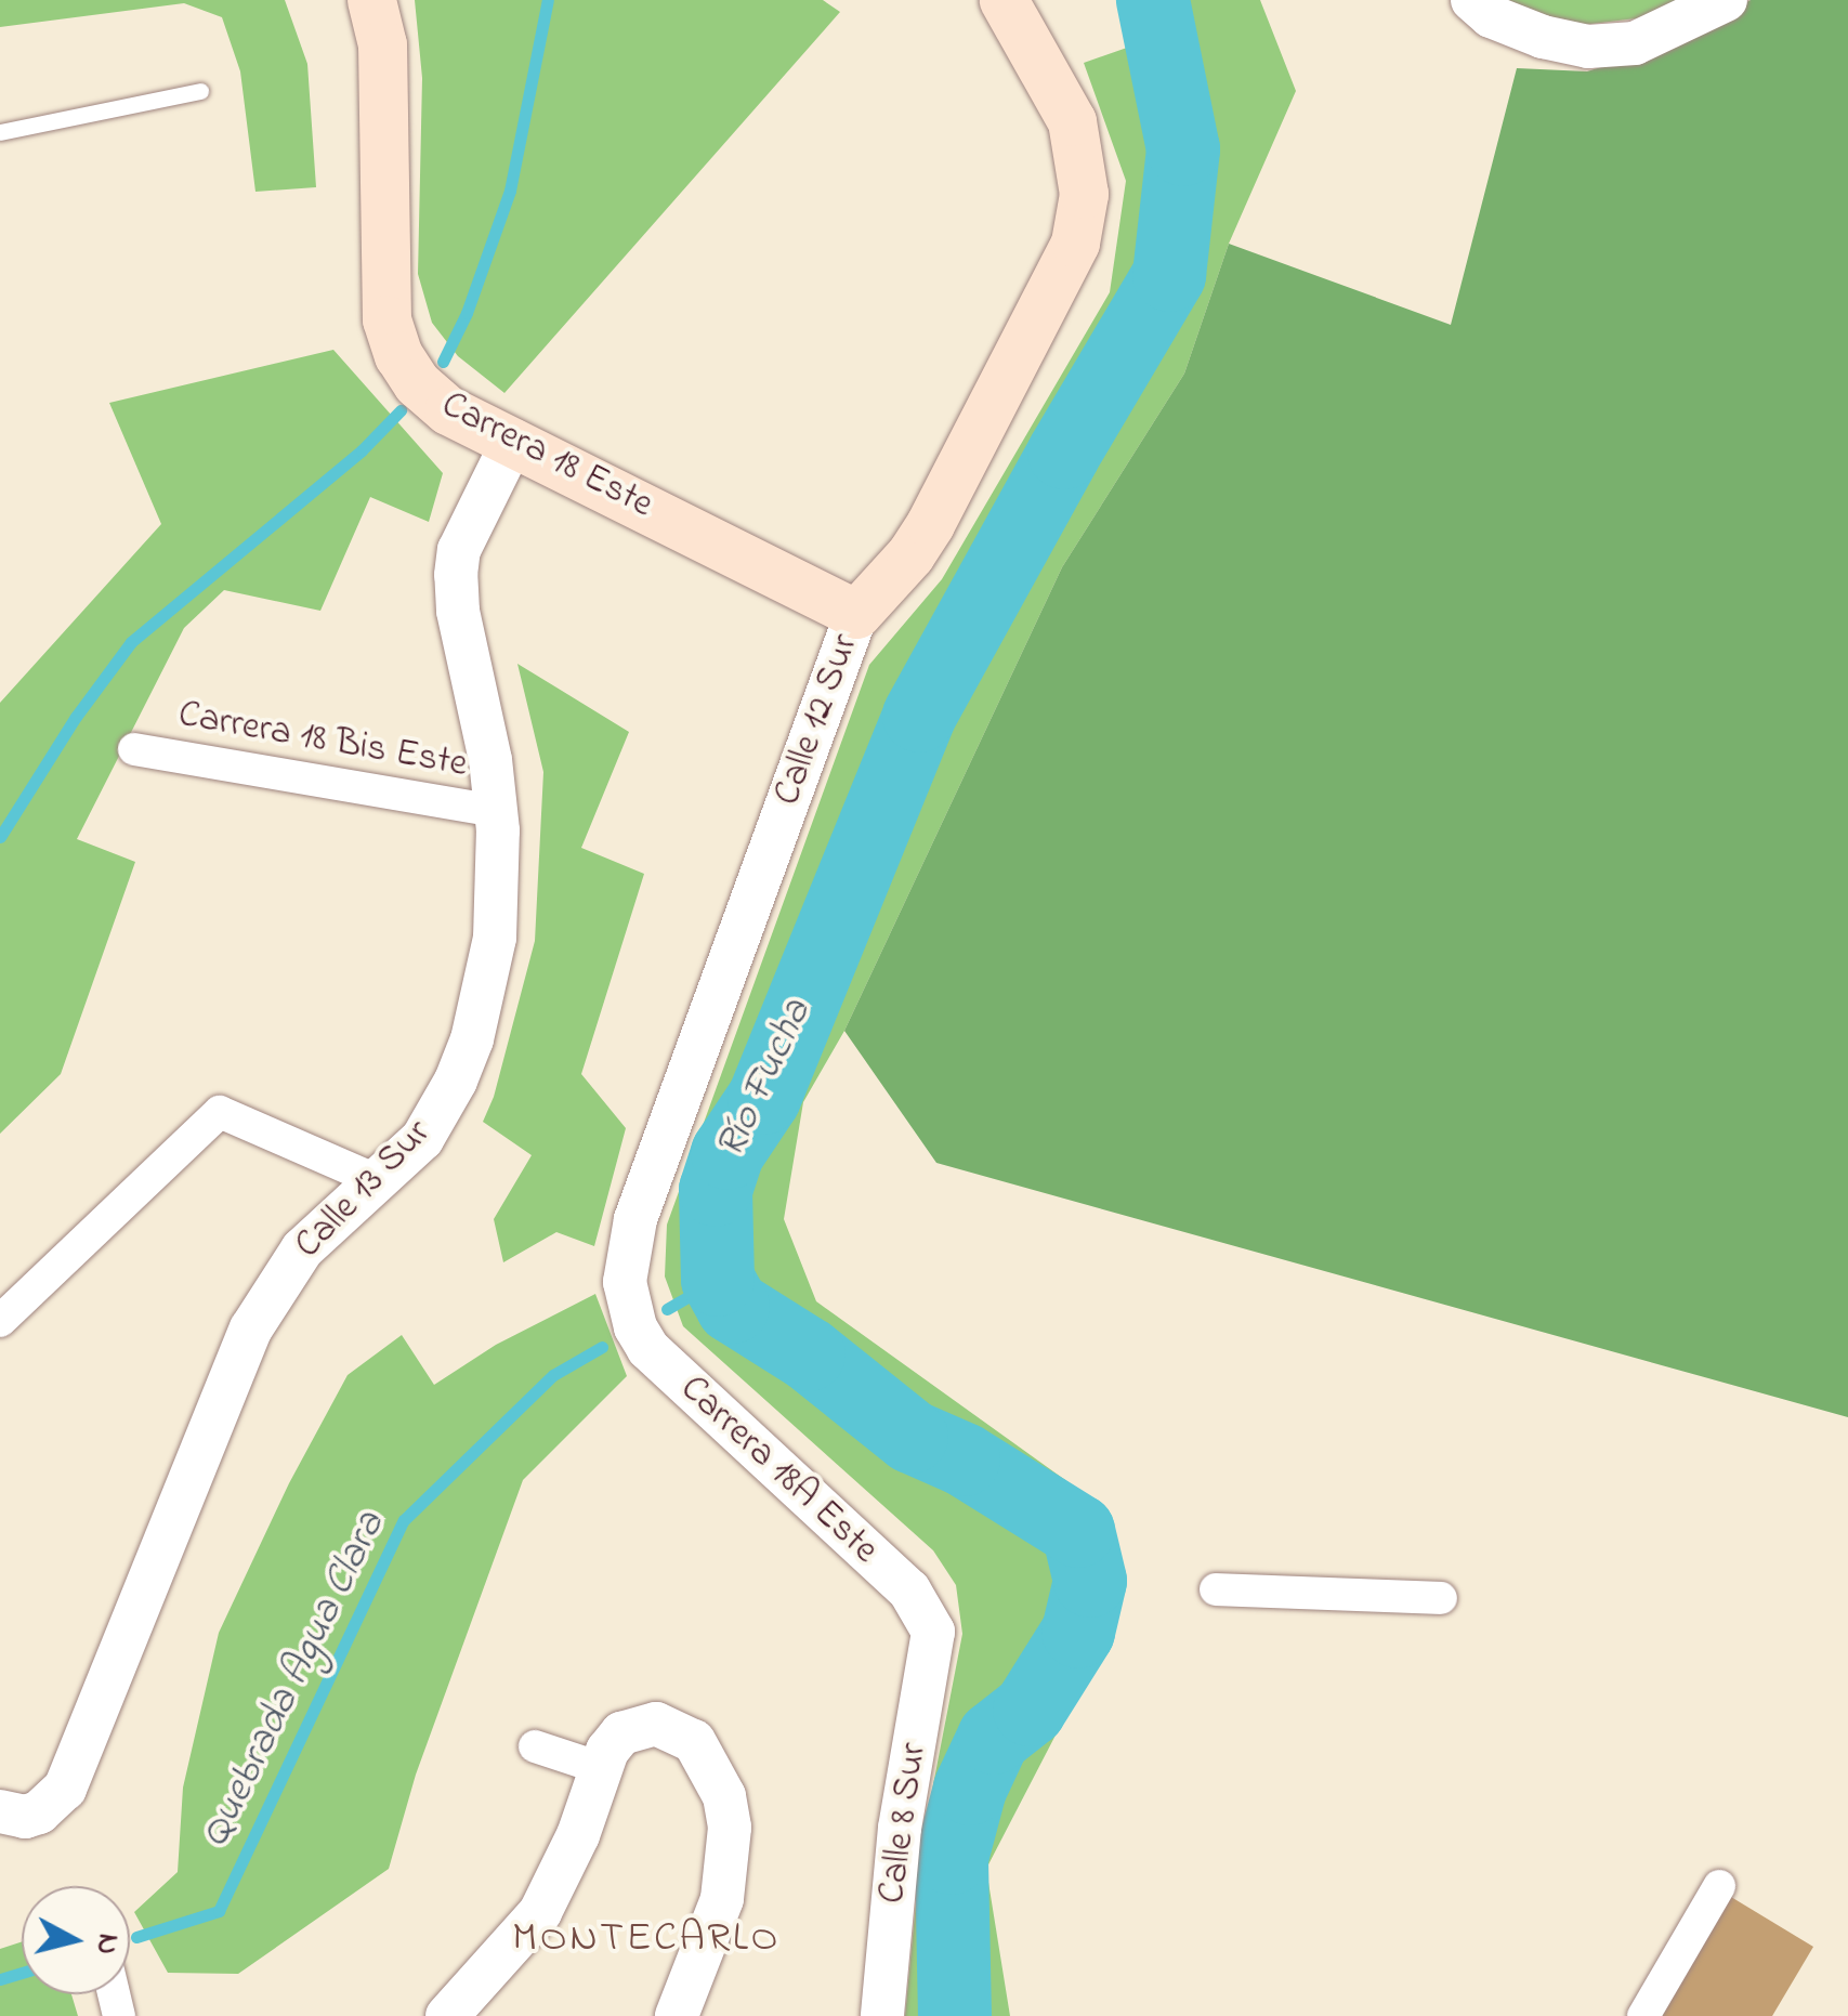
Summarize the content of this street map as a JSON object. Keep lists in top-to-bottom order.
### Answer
{
  "streets": {
    "main road": ["Carrera 18 Este", "Calle 12 Sur"],
    "street": [
      "Carrera 18 Bis Este",
      "Calle 13 Sur",
      "Carrera 18A Este",
      "Calle 8 Sur"
    ]
  },
  "crossings": [
    ["Carrera 18 Este", "Calle 12 Sur"],
    ["Carrera 18 Este", "Calle 13 Sur"],
    ["Calle 12 Sur", "Carrera 18A Este"],
    ["Carrera 18 Bis Este", "Calle 13 Sur"],
    ["Carrera 18A Este", "Calle 8 Sur"]
  ],
  "districts": ["MONTECARLO"],
  "water": ["Río Fucha", "Quebrada Agua Clara"],
  "north": "right"
}
